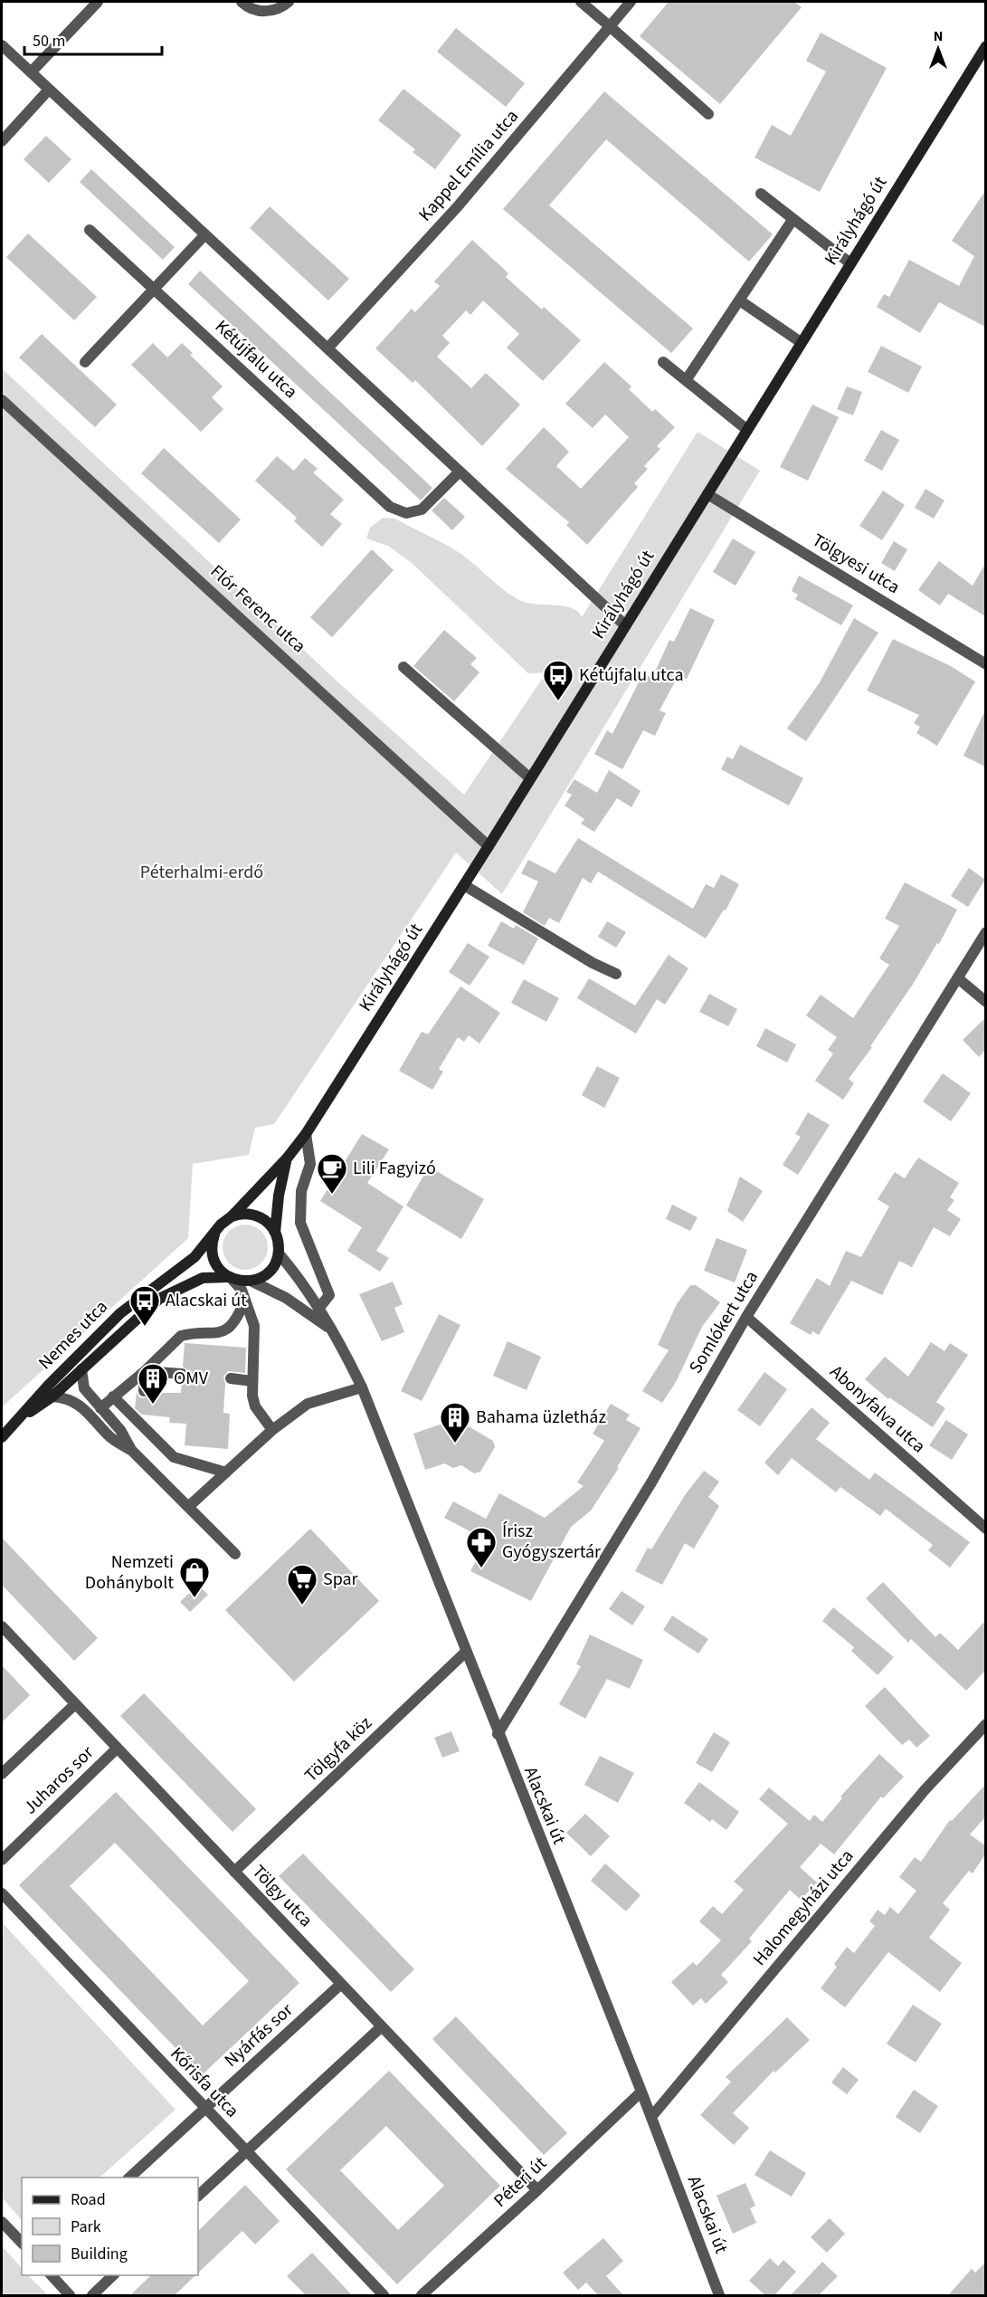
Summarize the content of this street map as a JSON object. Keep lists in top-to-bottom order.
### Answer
{
  "streets": {
    "street": [
      "Kappel Emília utca",
      "Királyhágó út",
      "Kétújfalu utca",
      "Tölgyesi utca",
      "Flór Ferenc utca",
      "Somlókert utca",
      "Nemes utca",
      "Abonyfalva utca",
      "Tölgyfa köz",
      "Juharos sor",
      "Alacskai út",
      "Tölgy utca",
      "Halomegyházi utca",
      "Nyárfás sor",
      "Kőrisfa utca",
      "Péteri út"
    ]
  },
  "crossings": [
    ["Királyhágó út", "Tölgyesi utca"],
    ["Királyhágó út", "Flór Ferenc utca"],
    ["Királyhágó út", "Nemes utca"],
    ["Királyhágó út", "Alacskai út"],
    ["Somlókert utca", "Abonyfalva utca"],
    ["Somlókert utca", "Alacskai út"],
    ["Nemes utca", "Alacskai út"],
    ["Tölgyfa köz", "Alacskai út"],
    ["Tölgyfa köz", "Tölgy utca"],
    ["Juharos sor", "Tölgy utca"],
    ["Alacskai út", "Halomegyházi utca"],
    ["Alacskai út", "Péteri út"],
    ["Tölgy utca", "Nyárfás sor"],
    ["Tölgy utca", "Péteri út"],
    ["Nyárfás sor", "Kőrisfa utca"]
  ],
  "parks": ["Péterhalmi-erdő"],
  "places": {
    "bus stop": ["Kétújfalu utca", "Alacskai út"],
    "cafe": ["Lili Fagyizó"],
    "building": ["OMV", "Bahama üzletház"],
    "pharmacy": ["Írisz Gyógyszertár"],
    "shop": ["Nemzeti Dohánybolt"],
    "supermarket": ["Spar"]
  },
  "legend": ["Road", "Park", "Building"],
  "scale_bar": "50 m",
  "north": "top"
}
